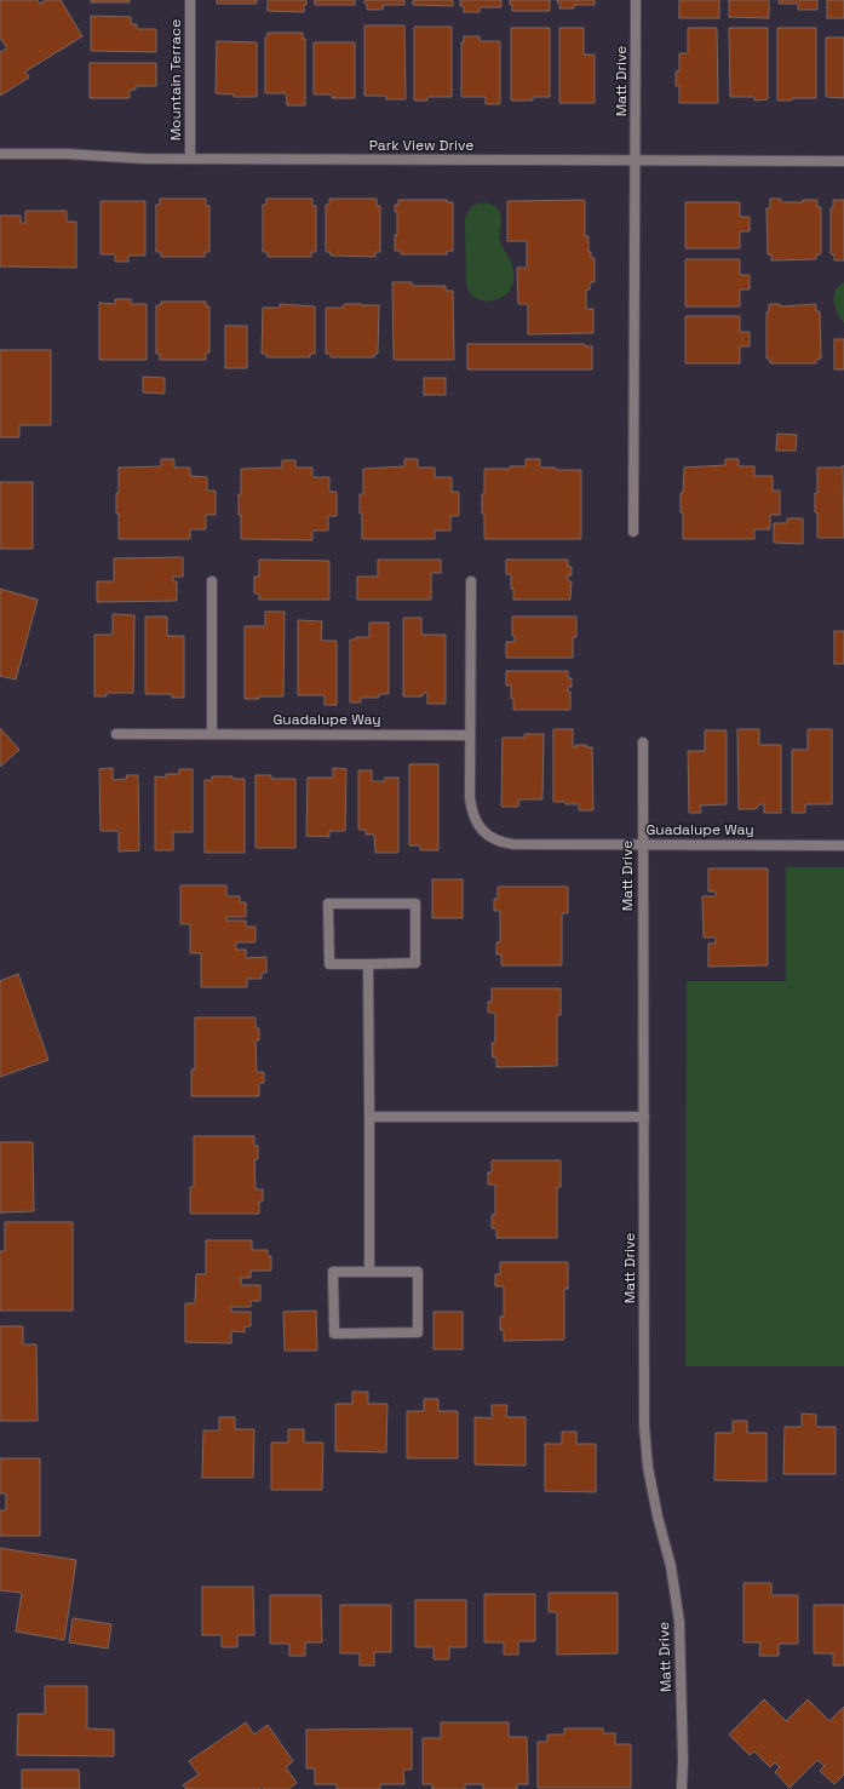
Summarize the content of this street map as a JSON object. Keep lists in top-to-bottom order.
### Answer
{
  "streets": {
    "street": [
      "Mountain Terrace",
      "Matt Drive",
      "Park View Drive",
      "Guadalupe Way"
    ]
  },
  "crossings": [
    ["Mountain Terrace", "Park View Drive"],
    ["Matt Drive", "Park View Drive"],
    ["Matt Drive", "Guadalupe Way"]
  ]
}
